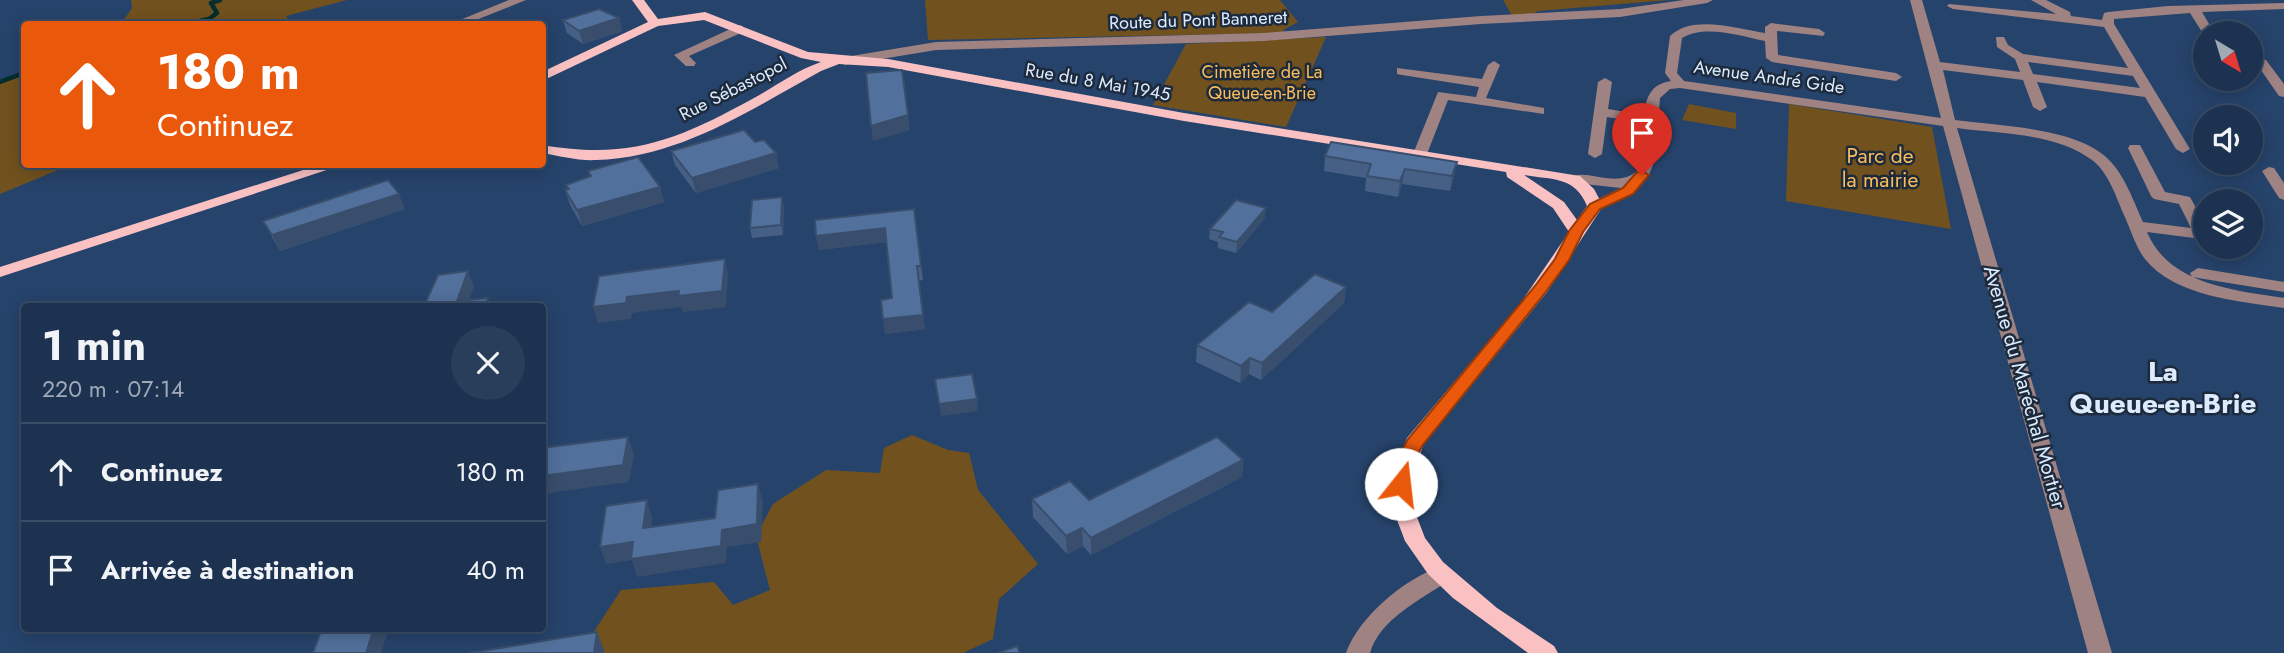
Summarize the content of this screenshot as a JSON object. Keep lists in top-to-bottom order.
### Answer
{
  "streets": {
    "main road": ["Rue du 8 Mai 1945", "Rue Sébastopol"],
    "street": ["Route du Pont Banneret", "Avenue André Gide", "Avenue du Maréchal Mortier"]
  },
  "crossings": [
    ["Route du Pont Banneret", "Rue du 8 Mai 1945"],
    ["Route du Pont Banneret", "Rue Sébastopol"],
    ["Avenue André Gide", "Rue du 8 Mai 1945"],
    ["Avenue André Gide", "Avenue du Maréchal Mortier"],
    ["Rue du 8 Mai 1945", "Rue Sébastopol"]
  ],
  "districts": ["La Queue-en-Brie"],
  "parks": ["Cimetière de La Queue-en-Brie", "Parc de la mairie"],
  "north": "bottom right",
  "page": {
    "turn": ["180 m", "Continuez"],
    "heading": ["1 min", "220 m · 07:14"],
    "list": [
      {
        "name": "Continuez",
        "value": "180 m"
      },
      {
        "name": "Arrivée à destination",
        "value": "40 m"
      }
    ]
  }
}
